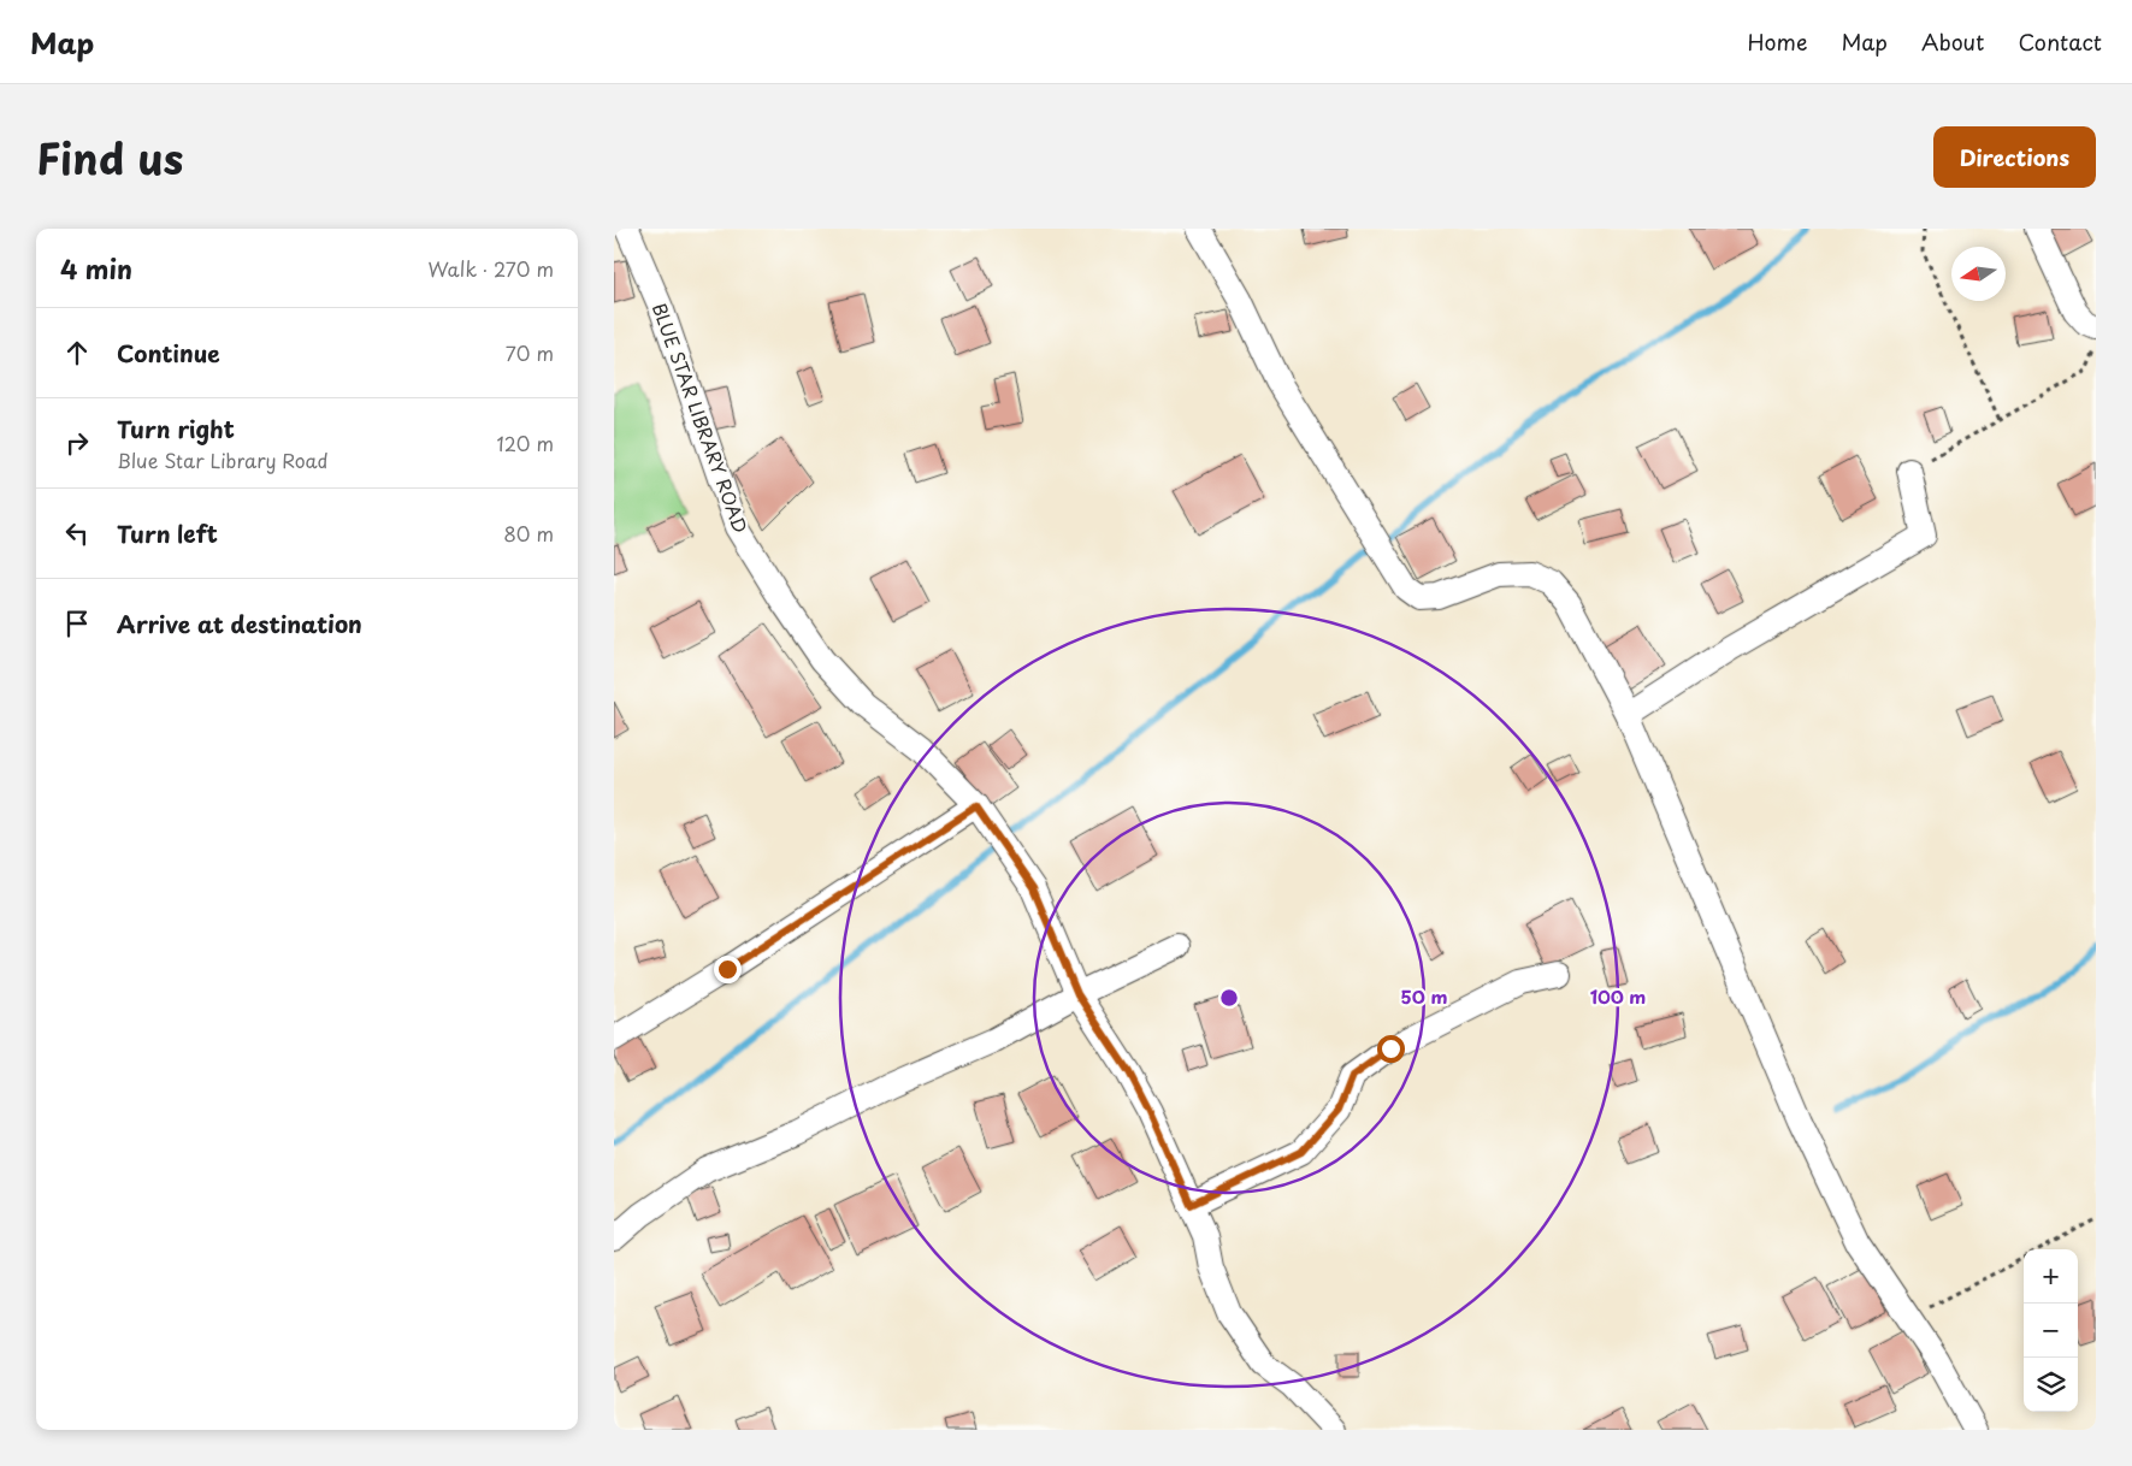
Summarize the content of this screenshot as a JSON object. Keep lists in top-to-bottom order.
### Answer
{
  "streets": {
    "street": ["BLUE STAR LIBRARY ROAD"]
  },
  "north": "left",
  "page": {
    "header": "Map",
    "nav": [
      "Home",
      "Map",
      "About",
      "Contact"
    ],
    "title": "Find us",
    "buttons": "Directions",
    "heading": ["4 min", "Walk · 270 m"],
    "list": [
      ["Continue", "70 m"],
      ["Turn right", "Blue Star Library Road", "120 m"],
      ["Turn left", "80 m"],
      "Arrive at destination"
    ],
    "map_buttons": ["+", "−"]
  },
  "rings": ["50 m", "100 m"]
}
